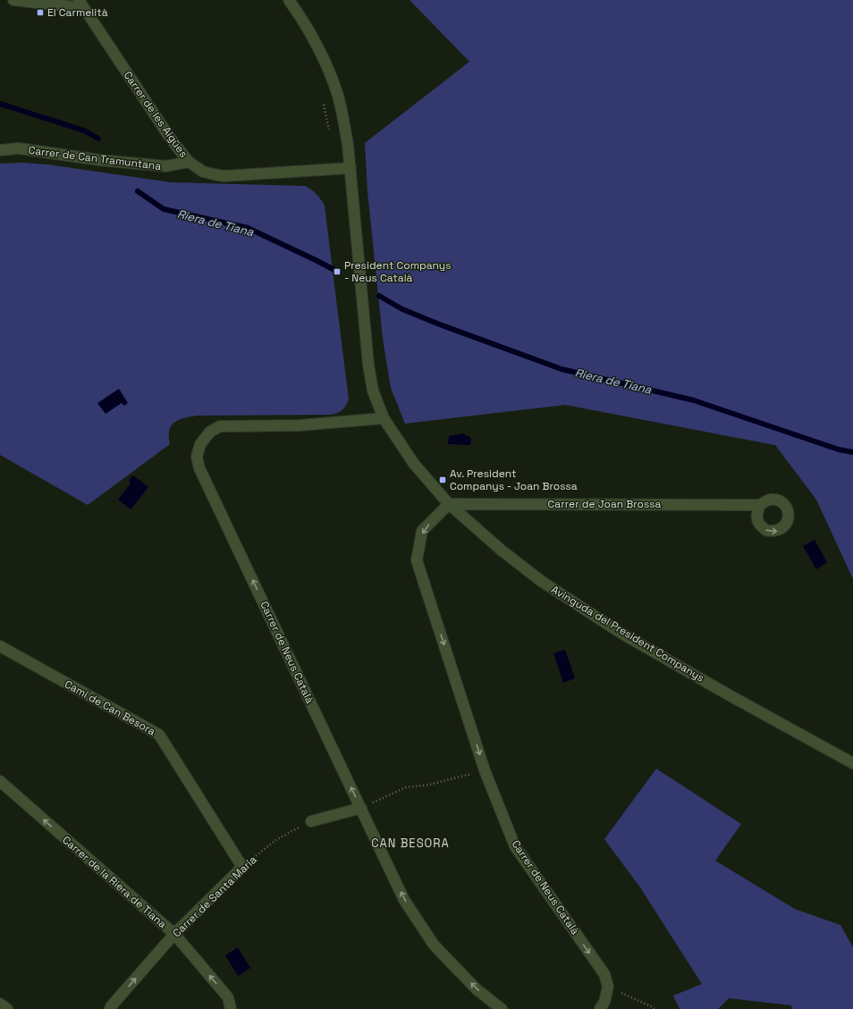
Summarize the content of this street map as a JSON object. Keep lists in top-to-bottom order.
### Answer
{
  "streets": {
    "street": [
      "Carrer de les Aigües",
      "Carrer de Can Tramuntana",
      "Carrer de Joan Brossa",
      "Avinguda del President Companys",
      "Carrer de Neus Català",
      "Camí de Can Besora",
      "Carrer de la Riera de Tiana",
      "Carrer de Santa Maria"
    ]
  },
  "crossings": [
    ["Carrer de les Aigües", "Carrer de Can Tramuntana"],
    ["Carrer de les Aigües", "Avinguda del President Companys"],
    ["Carrer de Joan Brossa", "Avinguda del President Companys"],
    ["Carrer de Joan Brossa", "Carrer de Neus Català"],
    ["Avinguda del President Companys", "Carrer de Neus Català"],
    ["Camí de Can Besora", "Carrer de Santa Maria"],
    ["Carrer de la Riera de Tiana", "Carrer de Santa Maria"]
  ],
  "one_way": ["Carrer de la Riera de Tiana", "Carrer de Santa Maria"],
  "districts": ["CAN BESORA"],
  "water": ["Riera de Tiana"],
  "places": {
    "transit": ["El Carmelità", "President Companys - Neus Català", "Av. President Companys - Joan Brossa"]
  }
}
